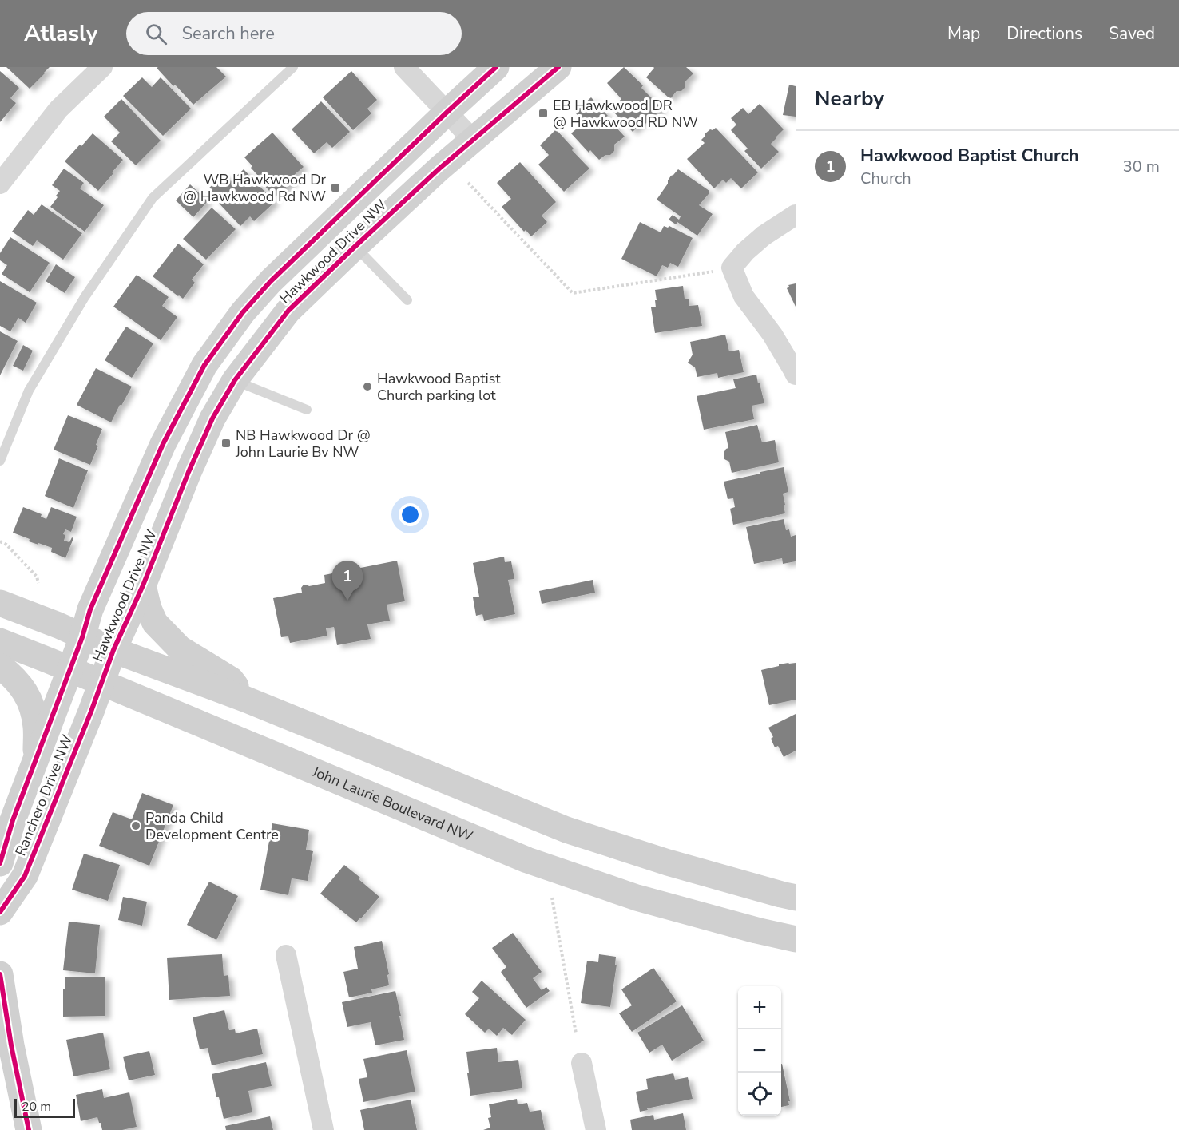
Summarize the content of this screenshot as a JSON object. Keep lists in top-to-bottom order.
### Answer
{
  "streets": {
    "street": ["Hawkwood Drive NW", "Ranchero Drive NW", "John Laurie Boulevard NW"]
  },
  "crossings": [
    ["Hawkwood Drive NW", "Ranchero Drive NW"],
    ["Hawkwood Drive NW", "John Laurie Boulevard NW"],
    ["Ranchero Drive NW", "John Laurie Boulevard NW"]
  ],
  "places": {
    "transit": ["EB Hawkwood DR @ Hawkwood RD NW", "WB Hawkwood Dr @ Hawkwood Rd NW", "NB Hawkwood Dr @ John Laurie Bv NW"],
    "other": ["Hawkwood Baptist Church parking lot", "Panda Child Development Centre"]
  },
  "scale_bar": "20 m",
  "page": {
    "header": "Atlasly",
    "search": "Search here",
    "nav": ["Map", "Directions", "Saved"],
    "heading": "Nearby",
    "list": [
      {
        "mark": "1",
        "name": "Hawkwood Baptist Church",
        "note": "Church",
        "value": "30 m"
      }
    ],
    "pins": "1",
    "map_buttons": ["+", "−"],
    "scale": "20 m"
  }
}
